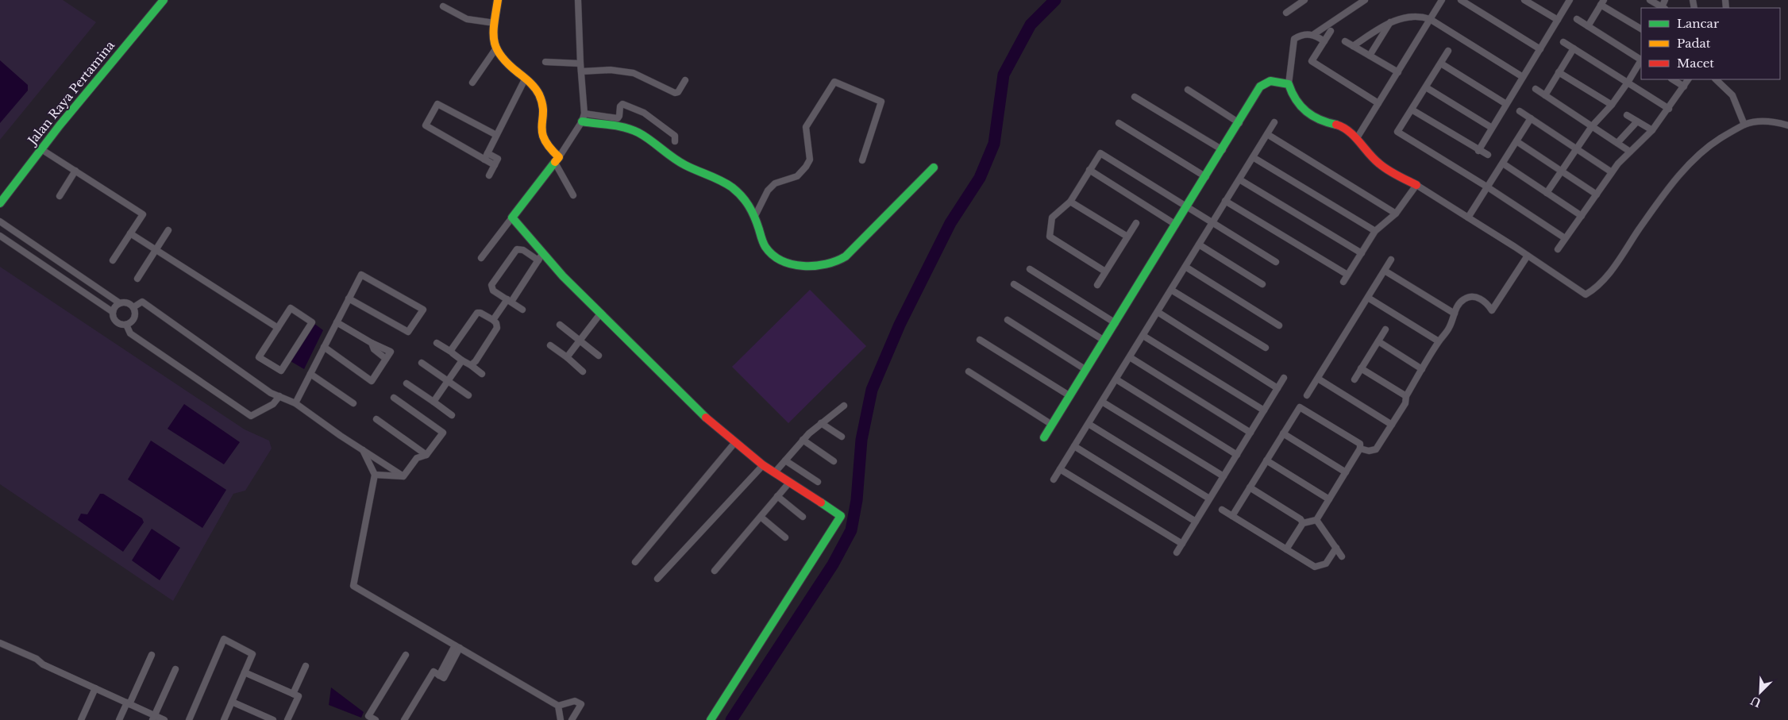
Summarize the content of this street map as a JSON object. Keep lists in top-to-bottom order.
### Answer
{
  "streets": {
    "street": ["Jalan Raya Pertamina"]
  },
  "legend": ["Lancar", "Padat", "Macet"],
  "north": "bottom left"
}
